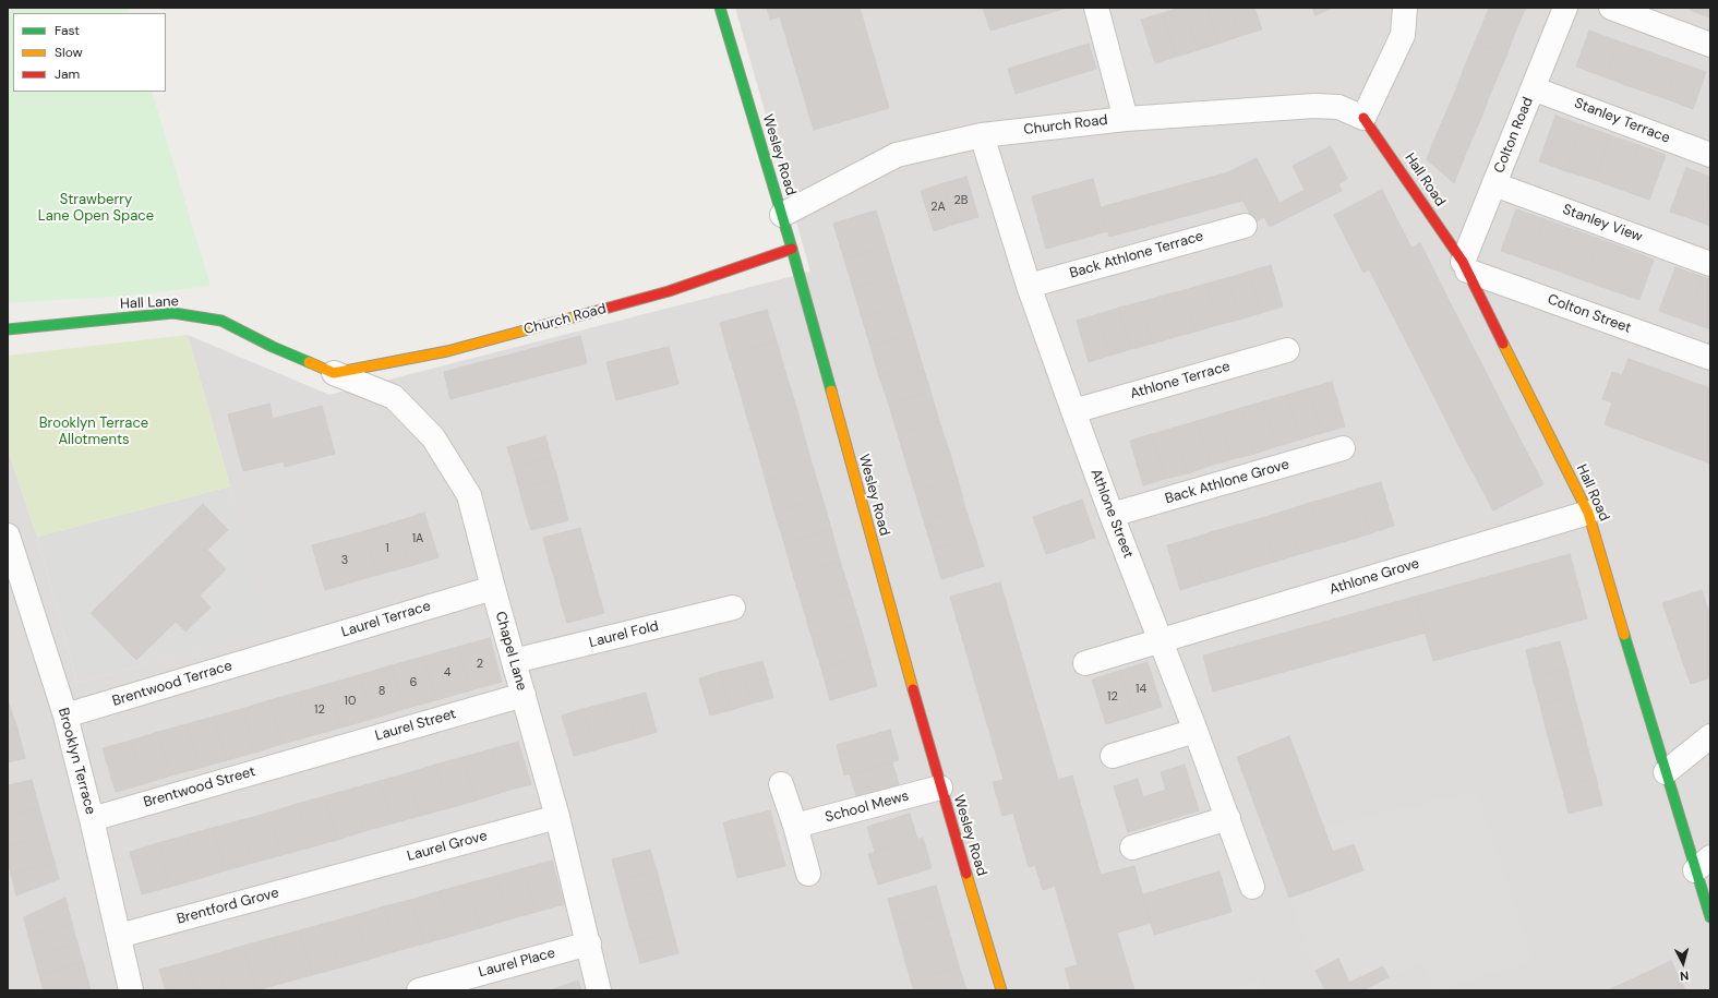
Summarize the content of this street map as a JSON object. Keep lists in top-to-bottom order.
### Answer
{
  "streets": {
    "street": [
      "Stanley Terrace",
      "Church Road",
      "Colton Road",
      "Wesley Road",
      "Hall Road",
      "Stanley View",
      "Back Athlone Terrace",
      "Hall Lane",
      "Colton Street",
      "Athlone Terrace",
      "Back Athlone Grove",
      "Athlone Street",
      "Athlone Grove",
      "Laurel Terrace",
      "Laurel Fold",
      "Chapel Lane",
      "Brentwood Terrace",
      "Laurel Street",
      "Brooklyn Terrace",
      "Brentwood Street",
      "School Mews",
      "Laurel Grove",
      "Brentford Grove",
      "Laurel Place"
    ]
  },
  "crossings": [
    ["Stanley Terrace", "Colton Road"],
    ["Church Road", "Wesley Road"],
    ["Church Road", "Hall Road"],
    ["Church Road", "Hall Lane"],
    ["Church Road", "Athlone Street"],
    ["Church Road", "Chapel Lane"],
    ["Colton Road", "Hall Road"],
    ["Colton Road", "Stanley View"],
    ["Colton Road", "Colton Street"],
    ["Wesley Road", "School Mews"],
    ["Hall Road", "Colton Street"],
    ["Hall Road", "Athlone Grove"],
    ["Back Athlone Terrace", "Athlone Street"],
    ["Hall Lane", "Chapel Lane"],
    ["Athlone Terrace", "Athlone Street"],
    ["Back Athlone Grove", "Athlone Street"],
    ["Athlone Street", "Athlone Grove"],
    ["Laurel Terrace", "Chapel Lane"],
    ["Laurel Terrace", "Brentwood Terrace"],
    ["Laurel Fold", "Chapel Lane"],
    ["Chapel Lane", "Laurel Street"],
    ["Chapel Lane", "Laurel Grove"],
    ["Chapel Lane", "Laurel Place"],
    ["Brentwood Terrace", "Brooklyn Terrace"],
    ["Laurel Street", "Brentwood Street"],
    ["Brooklyn Terrace", "Brentwood Street"],
    ["Brooklyn Terrace", "Brentford Grove"],
    ["Laurel Grove", "Brentford Grove"]
  ],
  "parks": ["Strawberry Lane Open Space", "Brooklyn Terrace Allotments"],
  "house_numbers": [
    "2B",
    "2A",
    "1A",
    "1",
    "3",
    "2",
    "4",
    "6",
    "14",
    "8",
    "12",
    "10",
    "12"
  ],
  "legend": ["Fast", "Slow", "Jam"],
  "north": "bottom"
}
